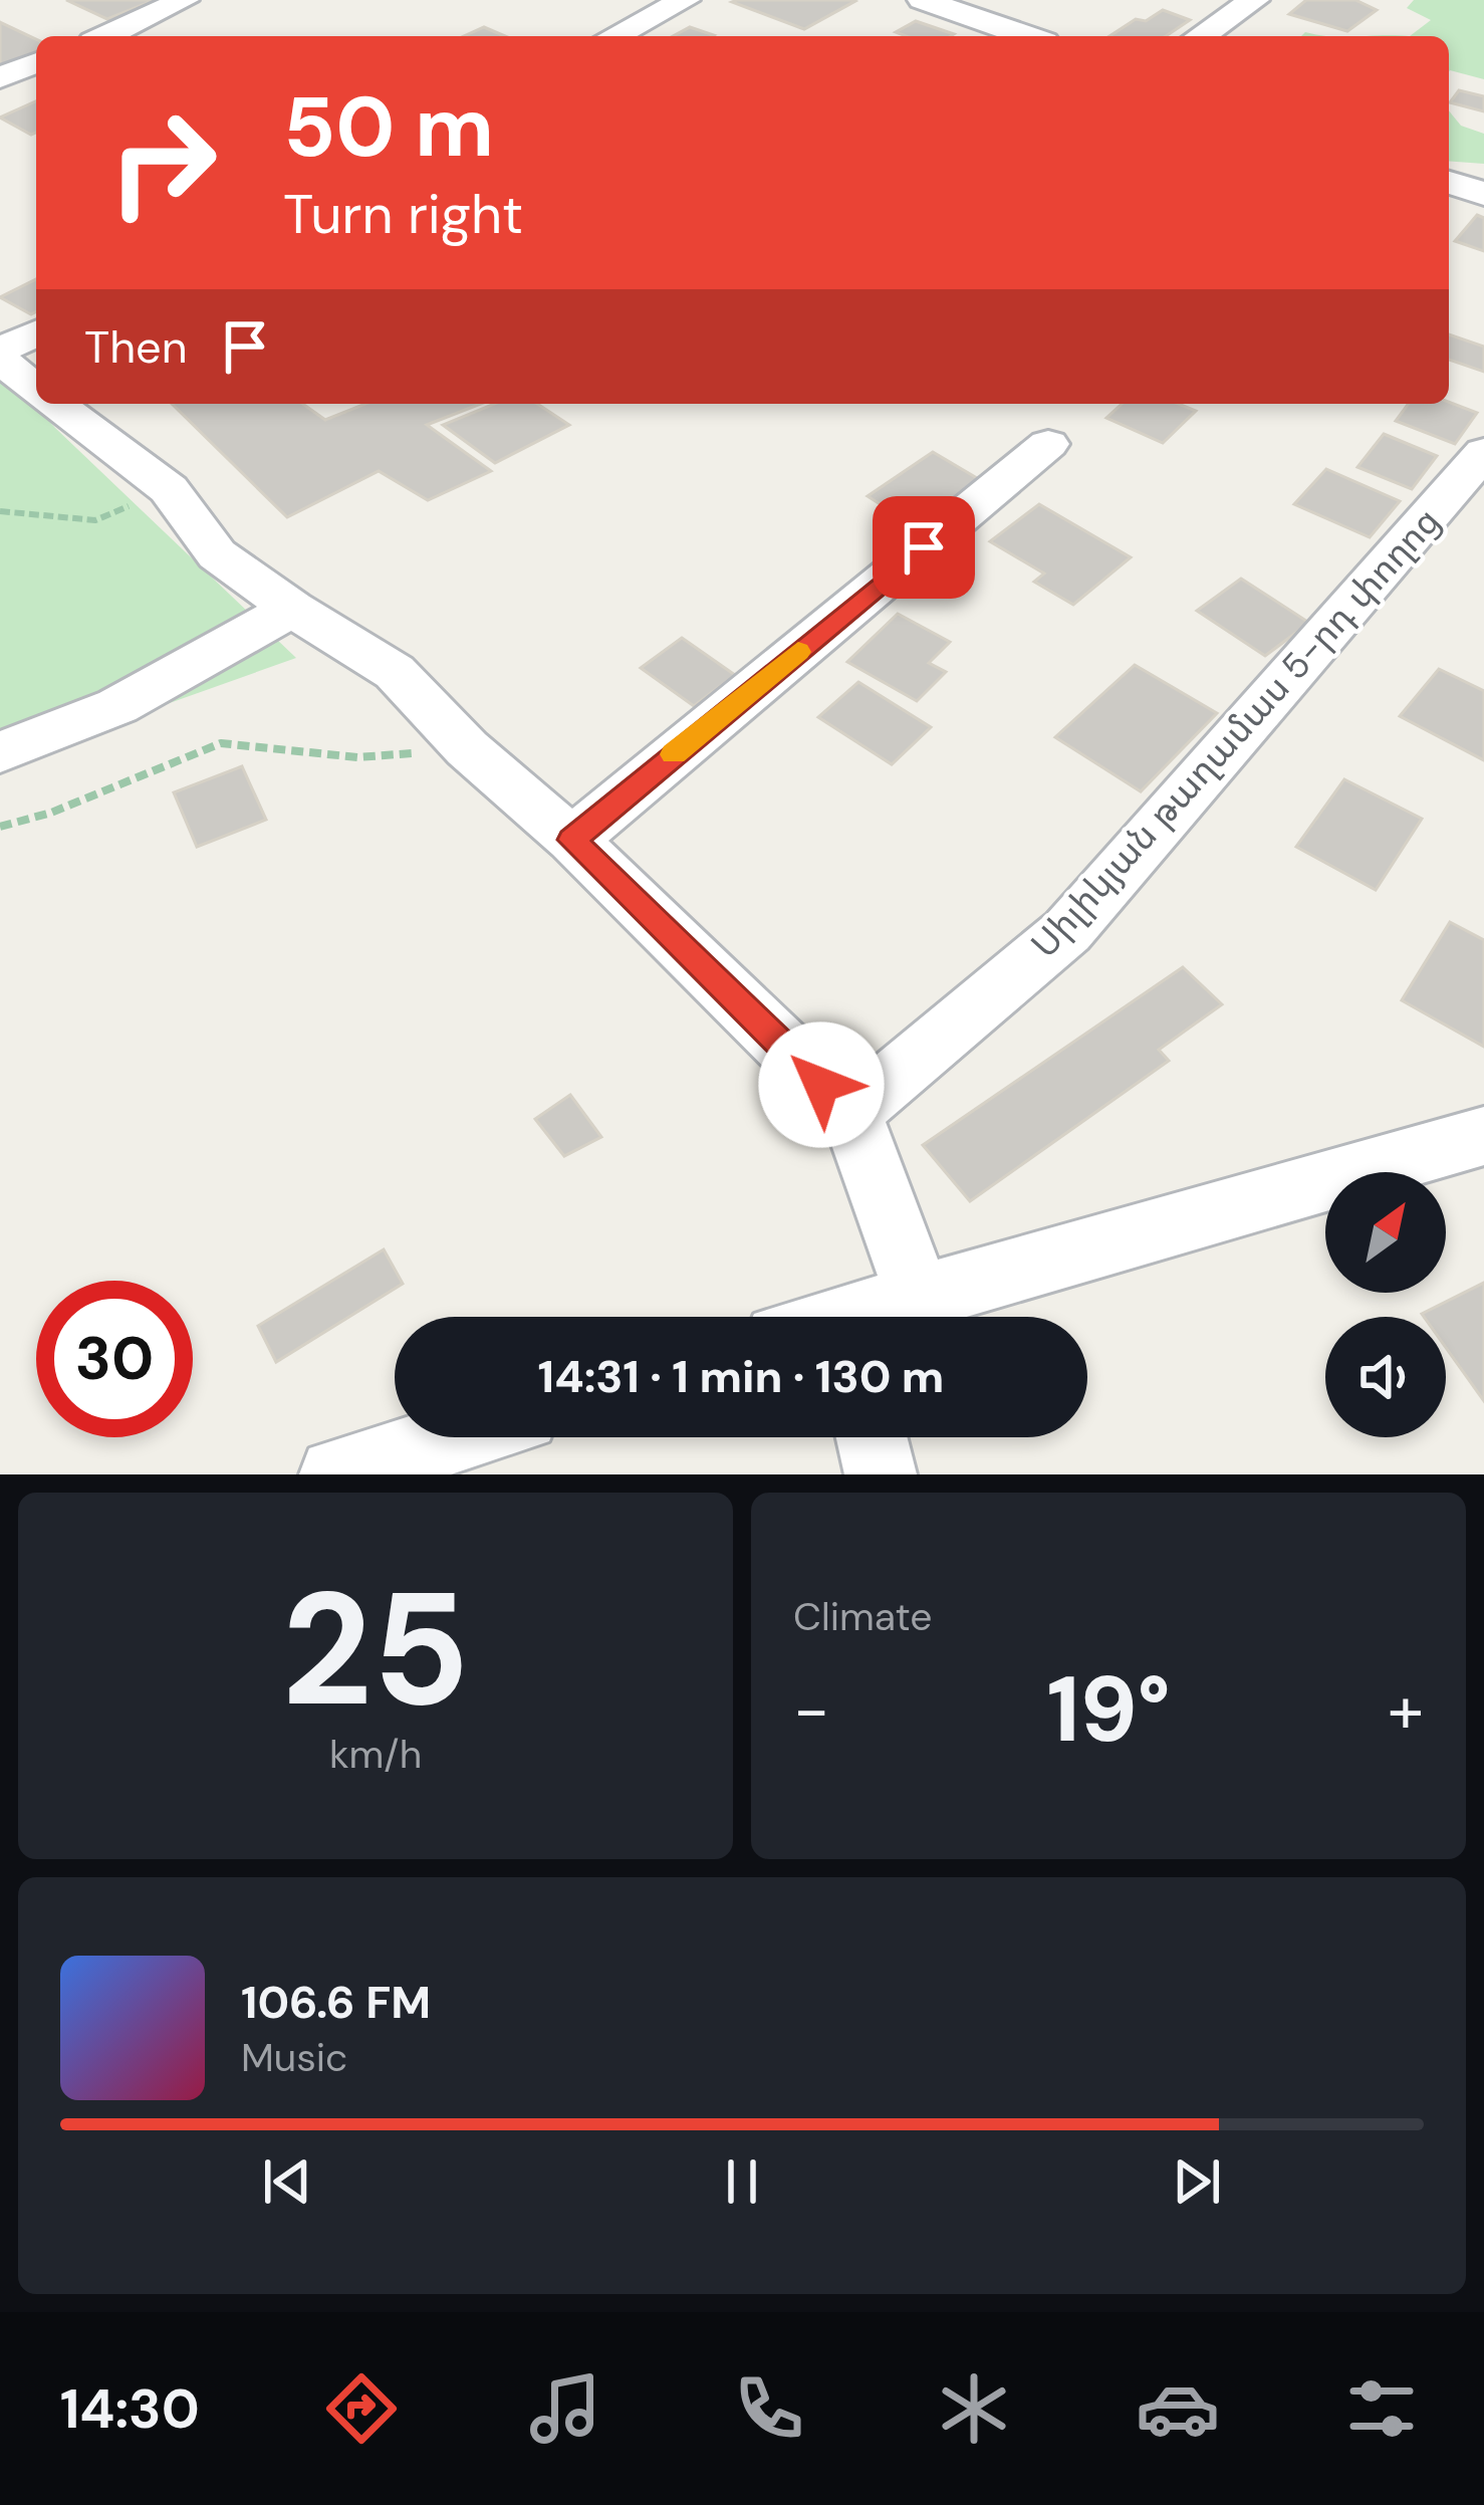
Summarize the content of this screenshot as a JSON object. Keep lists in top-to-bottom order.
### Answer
{
  "streets": {
    "street": ["Սիլիկյան թաղամաս 5-րդ փողոց"]
  },
  "north": "top right",
  "page": {
    "turn": ["50 m", "Turn right"],
    "then": "Then",
    "limit": "30",
    "trip": "14:31 · 1 min · 130 m",
    "tile": [
      ["25", "km/h"],
      "Climate"
    ],
    "heat": ["−", "19°", "+"],
    "song": ["106.6 FM", "Music"],
    "tabs": "14:30"
  }
}
